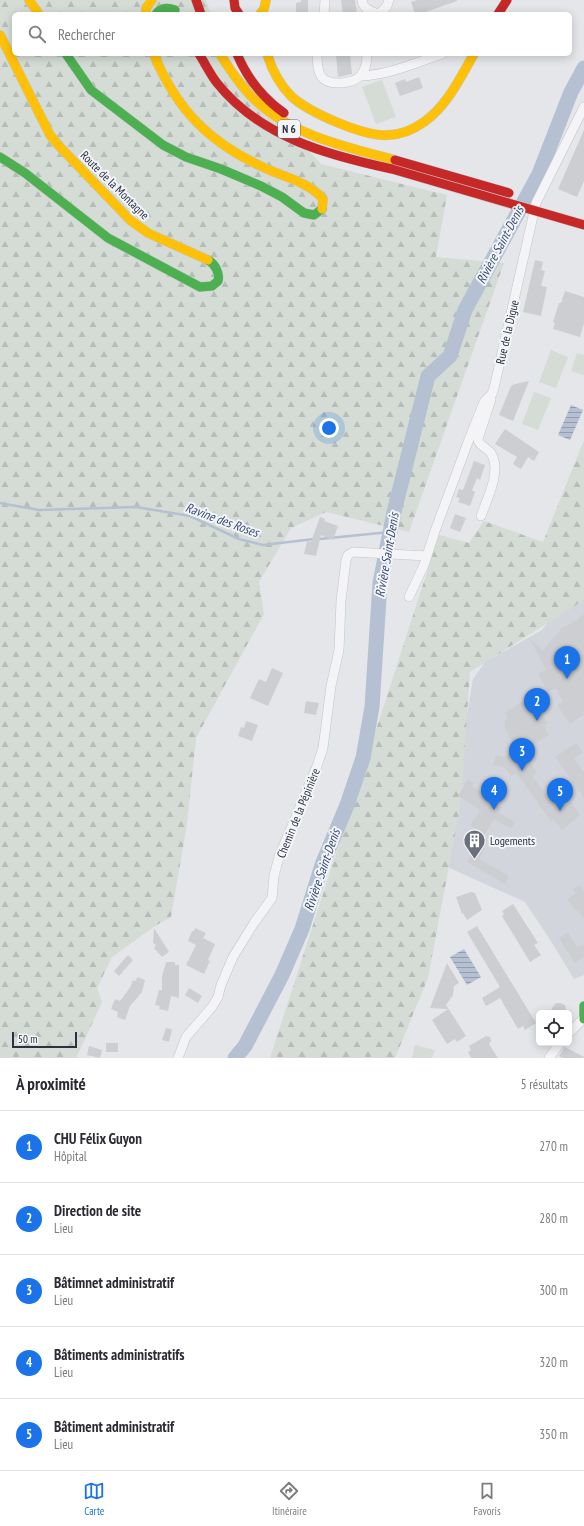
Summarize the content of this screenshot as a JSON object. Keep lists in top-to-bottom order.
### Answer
{
  "streets": {
    "main road": ["N 6", "Route de la Montagne"],
    "street": ["Rue de la Digue", "Chemin de la Pépinière"]
  },
  "crossings": [
    ["Rue de la Digue", "Chemin de la Pépinière"]
  ],
  "water": ["Rivière Saint-Denis", "Ravine des Roses"],
  "places": {
    "building": ["Logements"]
  },
  "scale_bar": "50 m",
  "page": {
    "search": "Rechercher",
    "pins": [
      "1",
      "2",
      "3",
      "4",
      "5"
    ],
    "scale": "50 m",
    "heading": ["À proximité", "5 résultats"],
    "list": [
      {
        "mark": "1",
        "name": "CHU Félix Guyon",
        "note": "Hôpital",
        "value": "270 m"
      },
      {
        "mark": "2",
        "name": "Direction de site",
        "note": "Lieu",
        "value": "280 m"
      },
      {
        "mark": "3",
        "name": "Bâtimnet administratif",
        "note": "Lieu",
        "value": "300 m"
      },
      {
        "mark": "4",
        "name": "Bâtiments administratifs",
        "note": "Lieu",
        "value": "320 m"
      },
      {
        "mark": "5",
        "name": "Bâtiment administratif",
        "note": "Lieu",
        "value": "350 m"
      }
    ],
    "nav": ["Carte", "Itinéraire", "Favoris"]
  }
}
